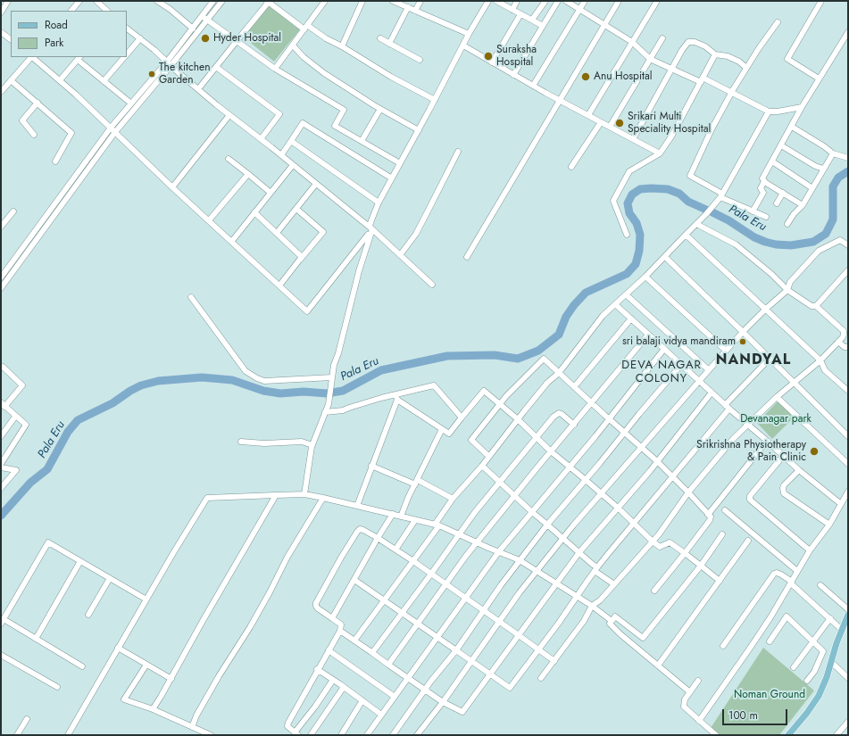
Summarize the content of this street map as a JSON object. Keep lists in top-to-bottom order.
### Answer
{
  "districts": ["NANDYAL", "DEVA NAGAR COLONY"],
  "water": ["Pala Eru"],
  "parks": ["Devanagar park", "Noman Ground"],
  "places": [
    "Hyder Hospital",
    "Suraksha Hospital",
    "The kitchen Garden",
    "Anu Hospital",
    "Srikari Multi Speciality Hospital",
    "sri balaji vidya mandiram",
    "Srikrishna Physiotherapy & Pain Clinic"
  ],
  "legend": ["Road", "Park"],
  "scale_bar": "100 m"
}
